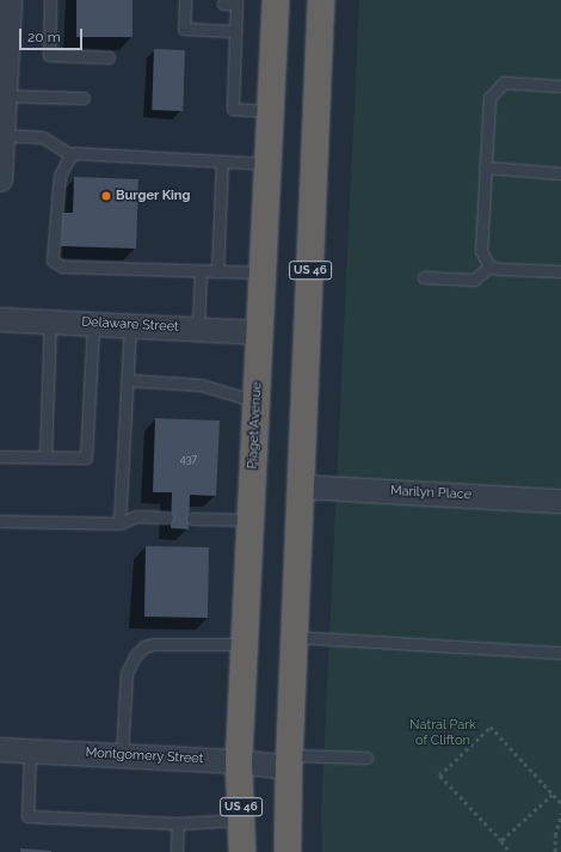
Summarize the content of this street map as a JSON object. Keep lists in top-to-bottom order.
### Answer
{
  "streets": {
    "highway": ["US 46", "Piaget Avenue"],
    "street": ["Delaware Street", "Marilyn Place", "Montgomery Street"]
  },
  "crossings": [
    ["US 46", "Marilyn Place"],
    ["US 46", "Montgomery Street"],
    ["Delaware Street", "Piaget Avenue"],
    ["Piaget Avenue", "Montgomery Street"]
  ],
  "parks": ["Natral Park of Clifton"],
  "places": ["Burger King"],
  "house_numbers": ["437"],
  "scale_bar": "20 m"
}
